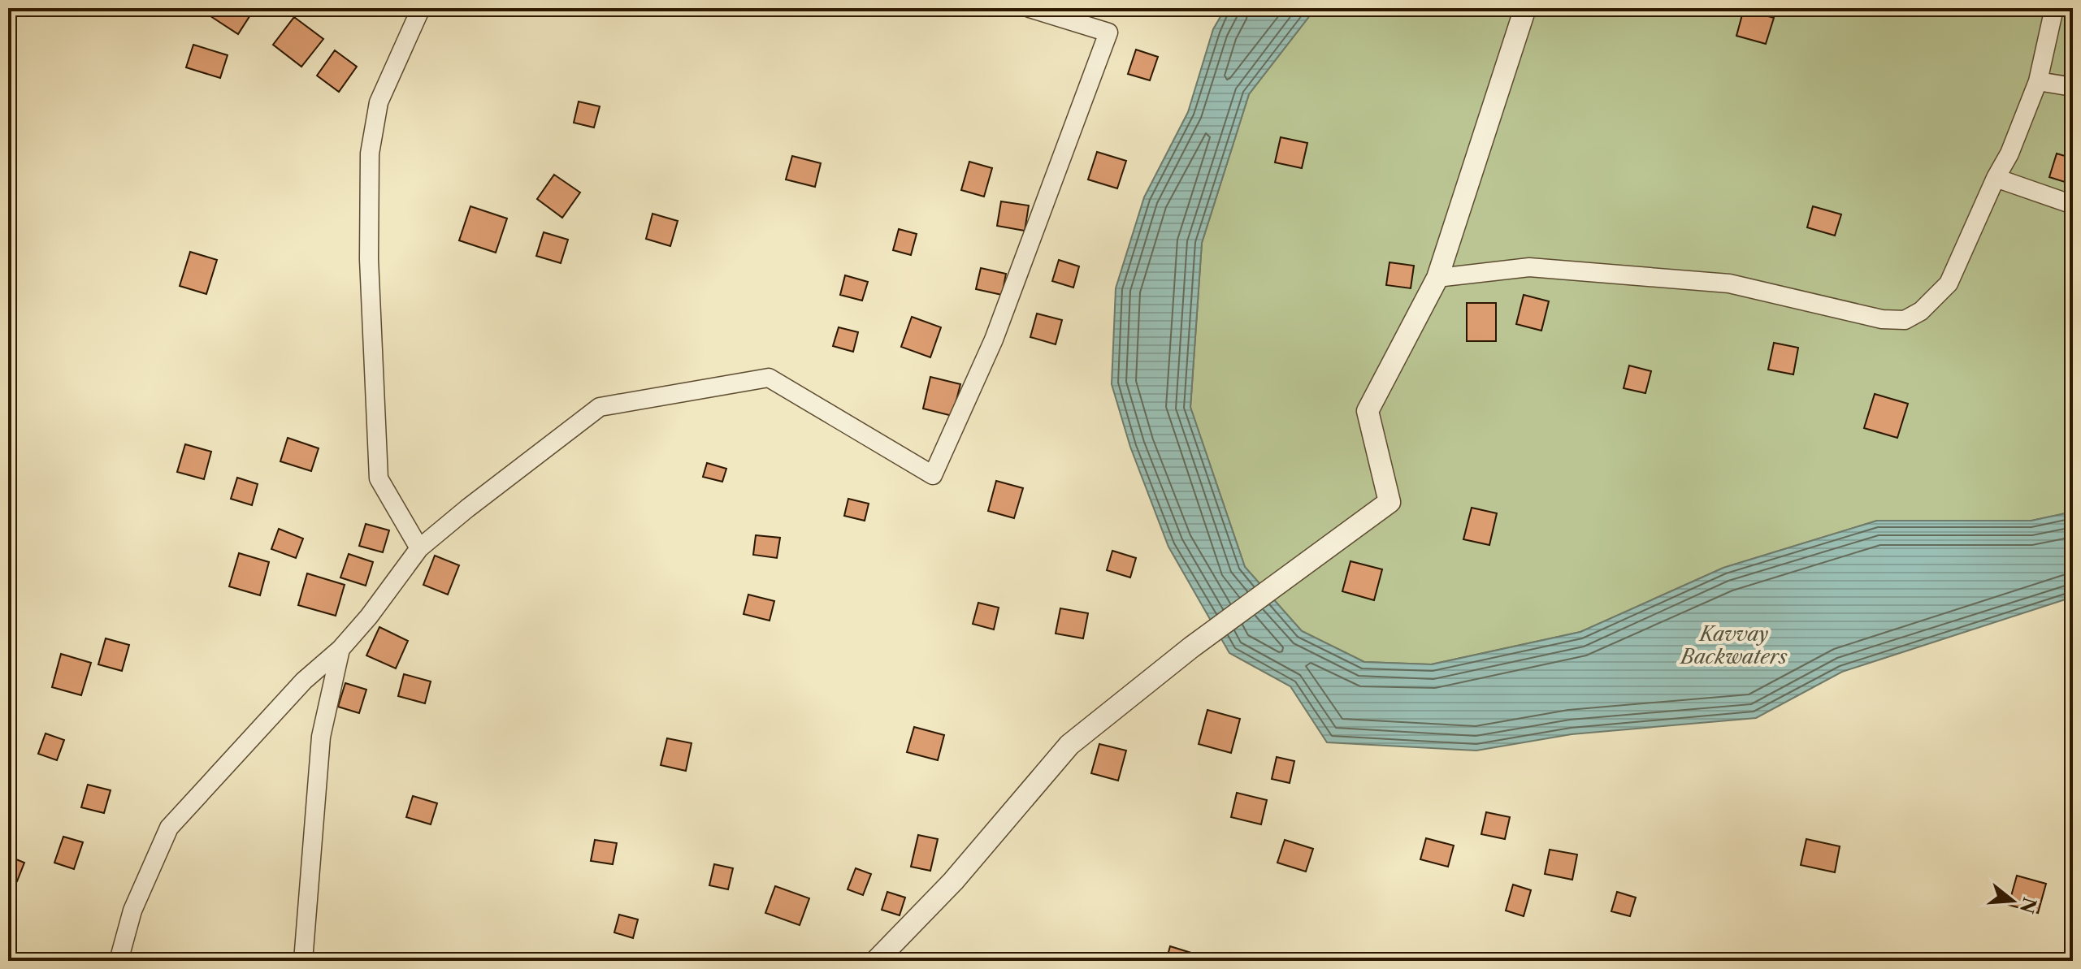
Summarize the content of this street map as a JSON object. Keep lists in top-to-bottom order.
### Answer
{
  "water": ["Kavvay Backwaters"],
  "north": "right"
}
